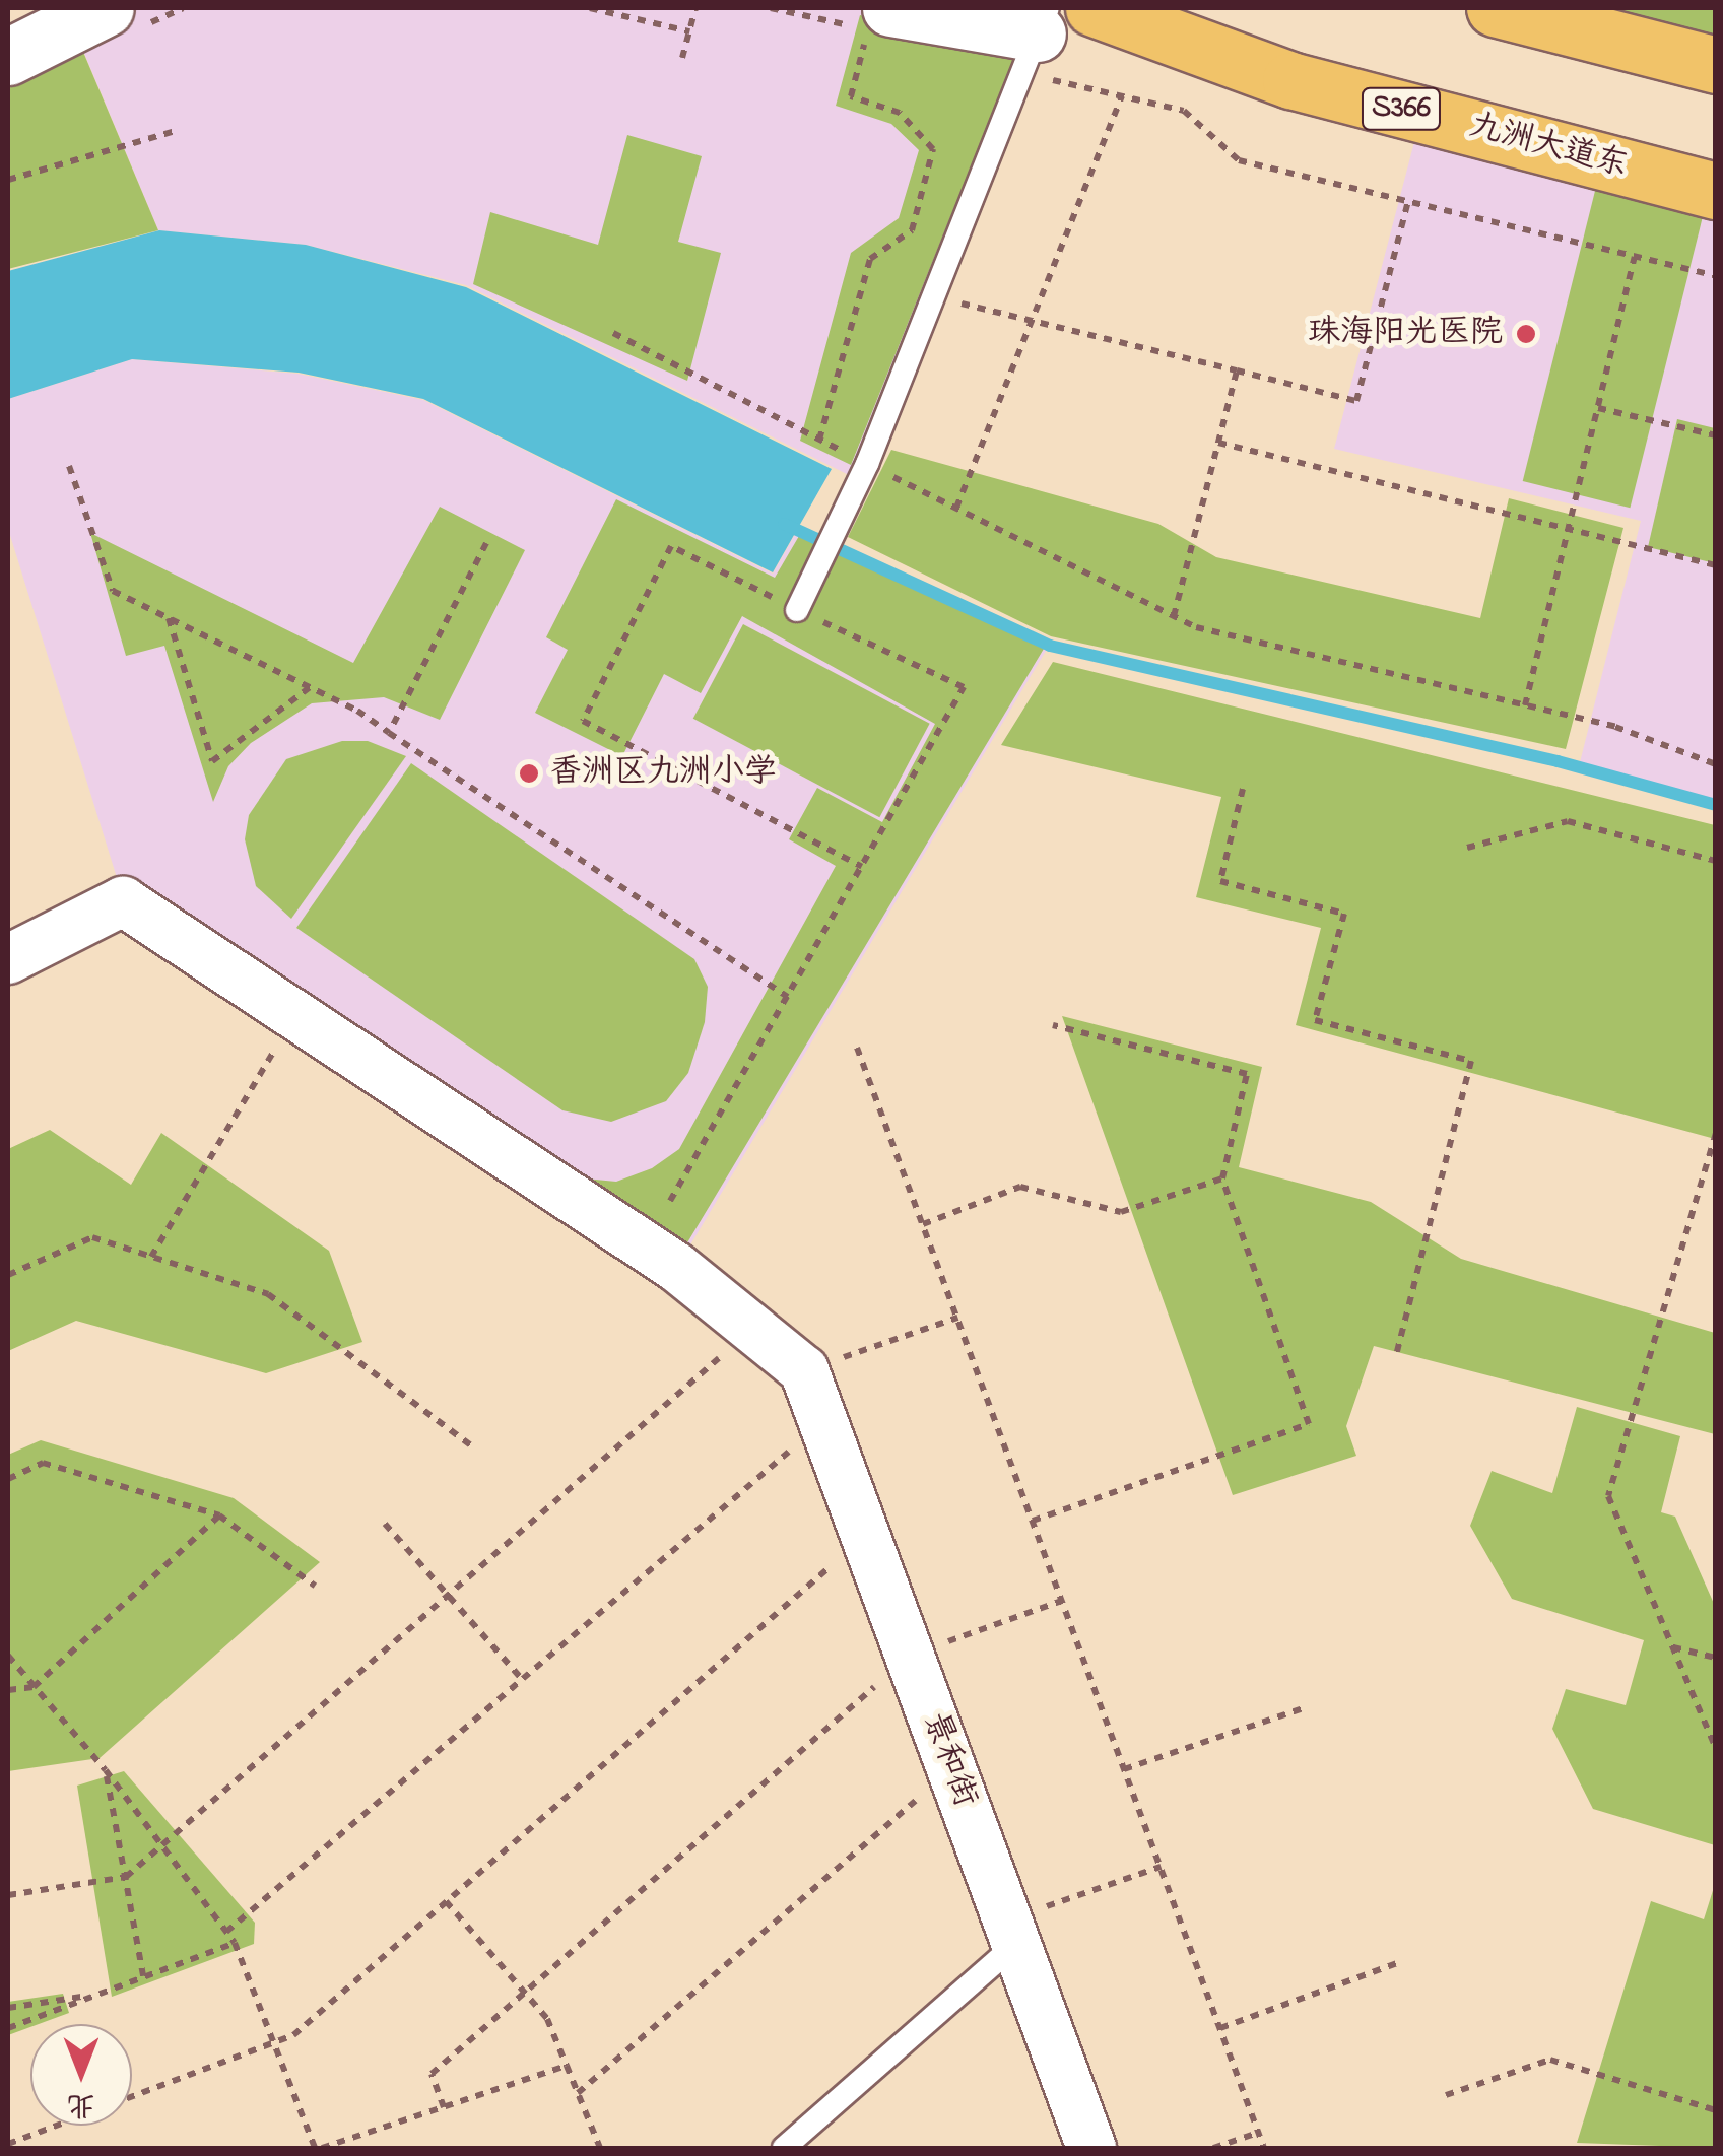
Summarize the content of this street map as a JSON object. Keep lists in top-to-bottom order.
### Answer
{
  "streets": {
    "main road": ["S366", "九洲大道东"],
    "street": ["景和街"]
  },
  "places": ["珠海阳光医院", "香洲区九洲小学"],
  "north": "bottom"
}
